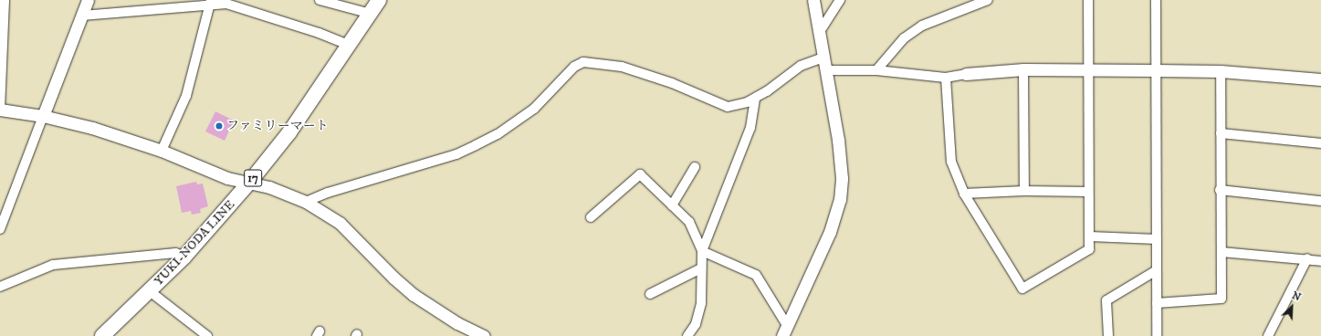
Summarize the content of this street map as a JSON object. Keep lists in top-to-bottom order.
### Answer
{
  "streets": {
    "main road": ["17", "YUKI-NODA LINE"]
  },
  "places": ["ファミリーマート"],
  "north": "top right"
}
